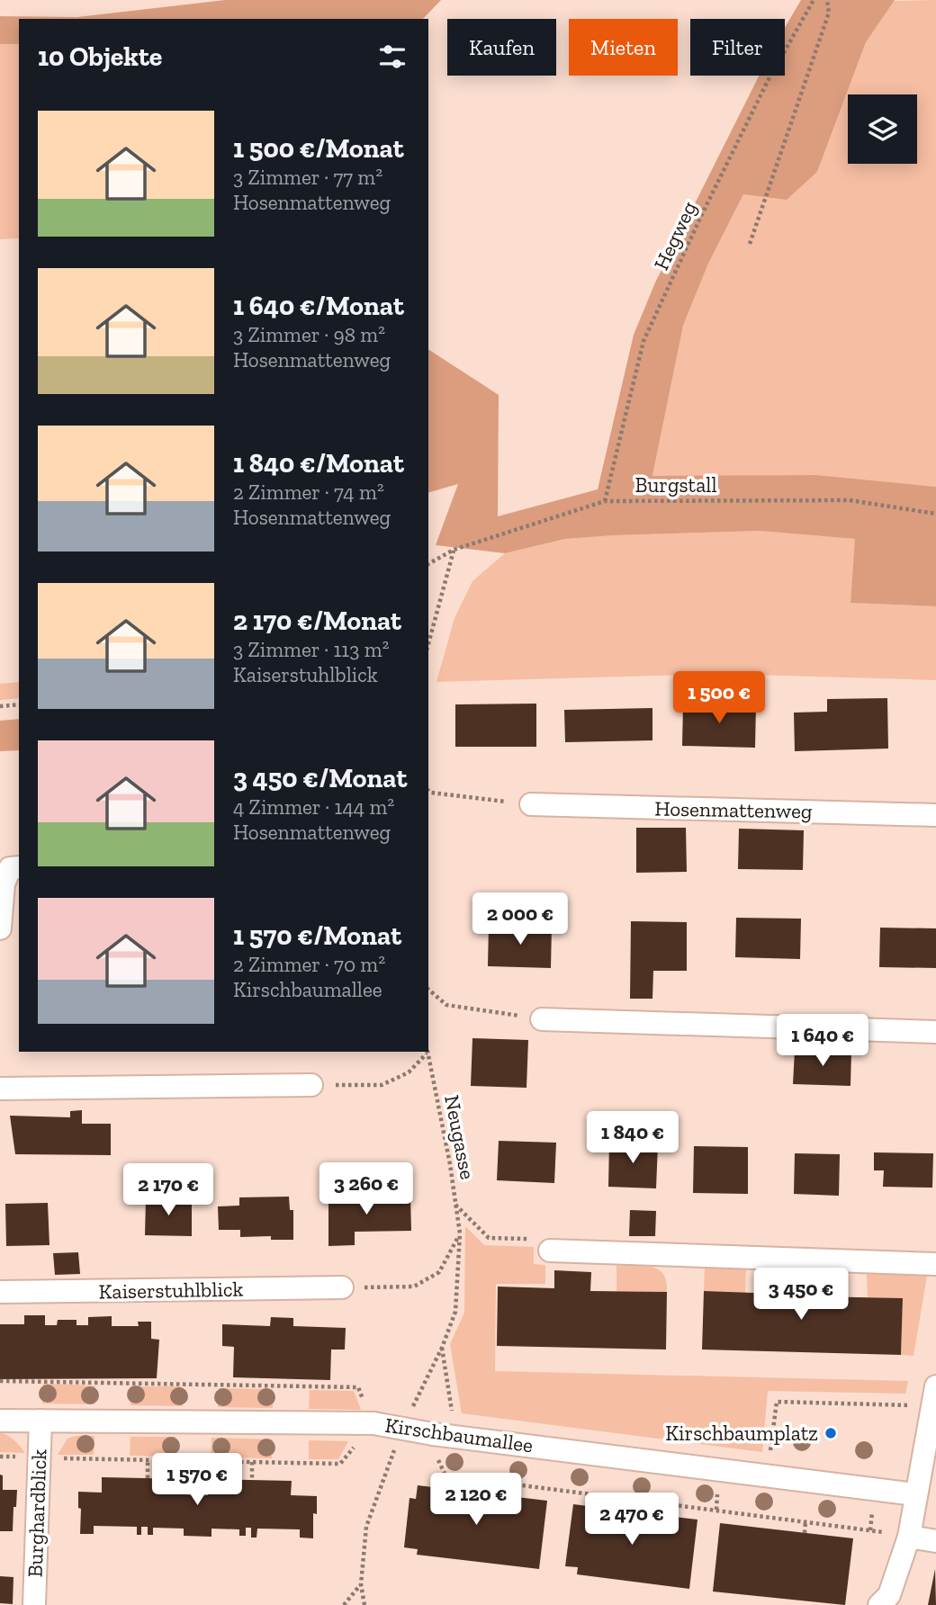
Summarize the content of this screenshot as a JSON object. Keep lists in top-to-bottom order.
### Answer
{
  "streets": {
    "street": [
      "Hosenmattenweg",
      "Kaiserstuhlblick",
      "Kirschbaumallee",
      "Burghardblick"
    ],
    "path": ["Hegweg", "Burgstall", "Neugasse"]
  },
  "crossings": [
    ["Hegweg", "Burgstall"],
    ["Neugasse", "Kaiserstuhlblick"],
    ["Kirschbaumallee", "Burghardblick"]
  ],
  "places": ["Kirschbaumplatz"],
  "page": {
    "chip": ["Kaufen", "Mieten", "Filter"],
    "heading": "10 Objekte",
    "list": [
      {
        "name": "1 500 €/Monat",
        "note": "3 Zimmer · 77 m² · Hosenmattenweg"
      },
      {
        "name": "1 640 €/Monat",
        "note": "3 Zimmer · 98 m² · Hosenmattenweg"
      },
      {
        "name": "1 840 €/Monat",
        "note": "2 Zimmer · 74 m² · Hosenmattenweg"
      },
      {
        "name": "2 170 €/Monat",
        "note": "3 Zimmer · 113 m² · Kaiserstuhlblick"
      },
      {
        "name": "3 450 €/Monat",
        "note": "4 Zimmer · 144 m² · Hosenmattenweg"
      },
      {
        "name": "1 570 €/Monat",
        "note": "2 Zimmer · 70 m² · Kirschbaumallee"
      }
    ],
    "price": [
      "1 500 €",
      "2 000 €",
      "1 640 €",
      "1 840 €",
      "3 260 €",
      "2 170 €",
      "3 450 €",
      "1 570 €",
      "2 120 €",
      "2 470 €"
    ]
  }
}
